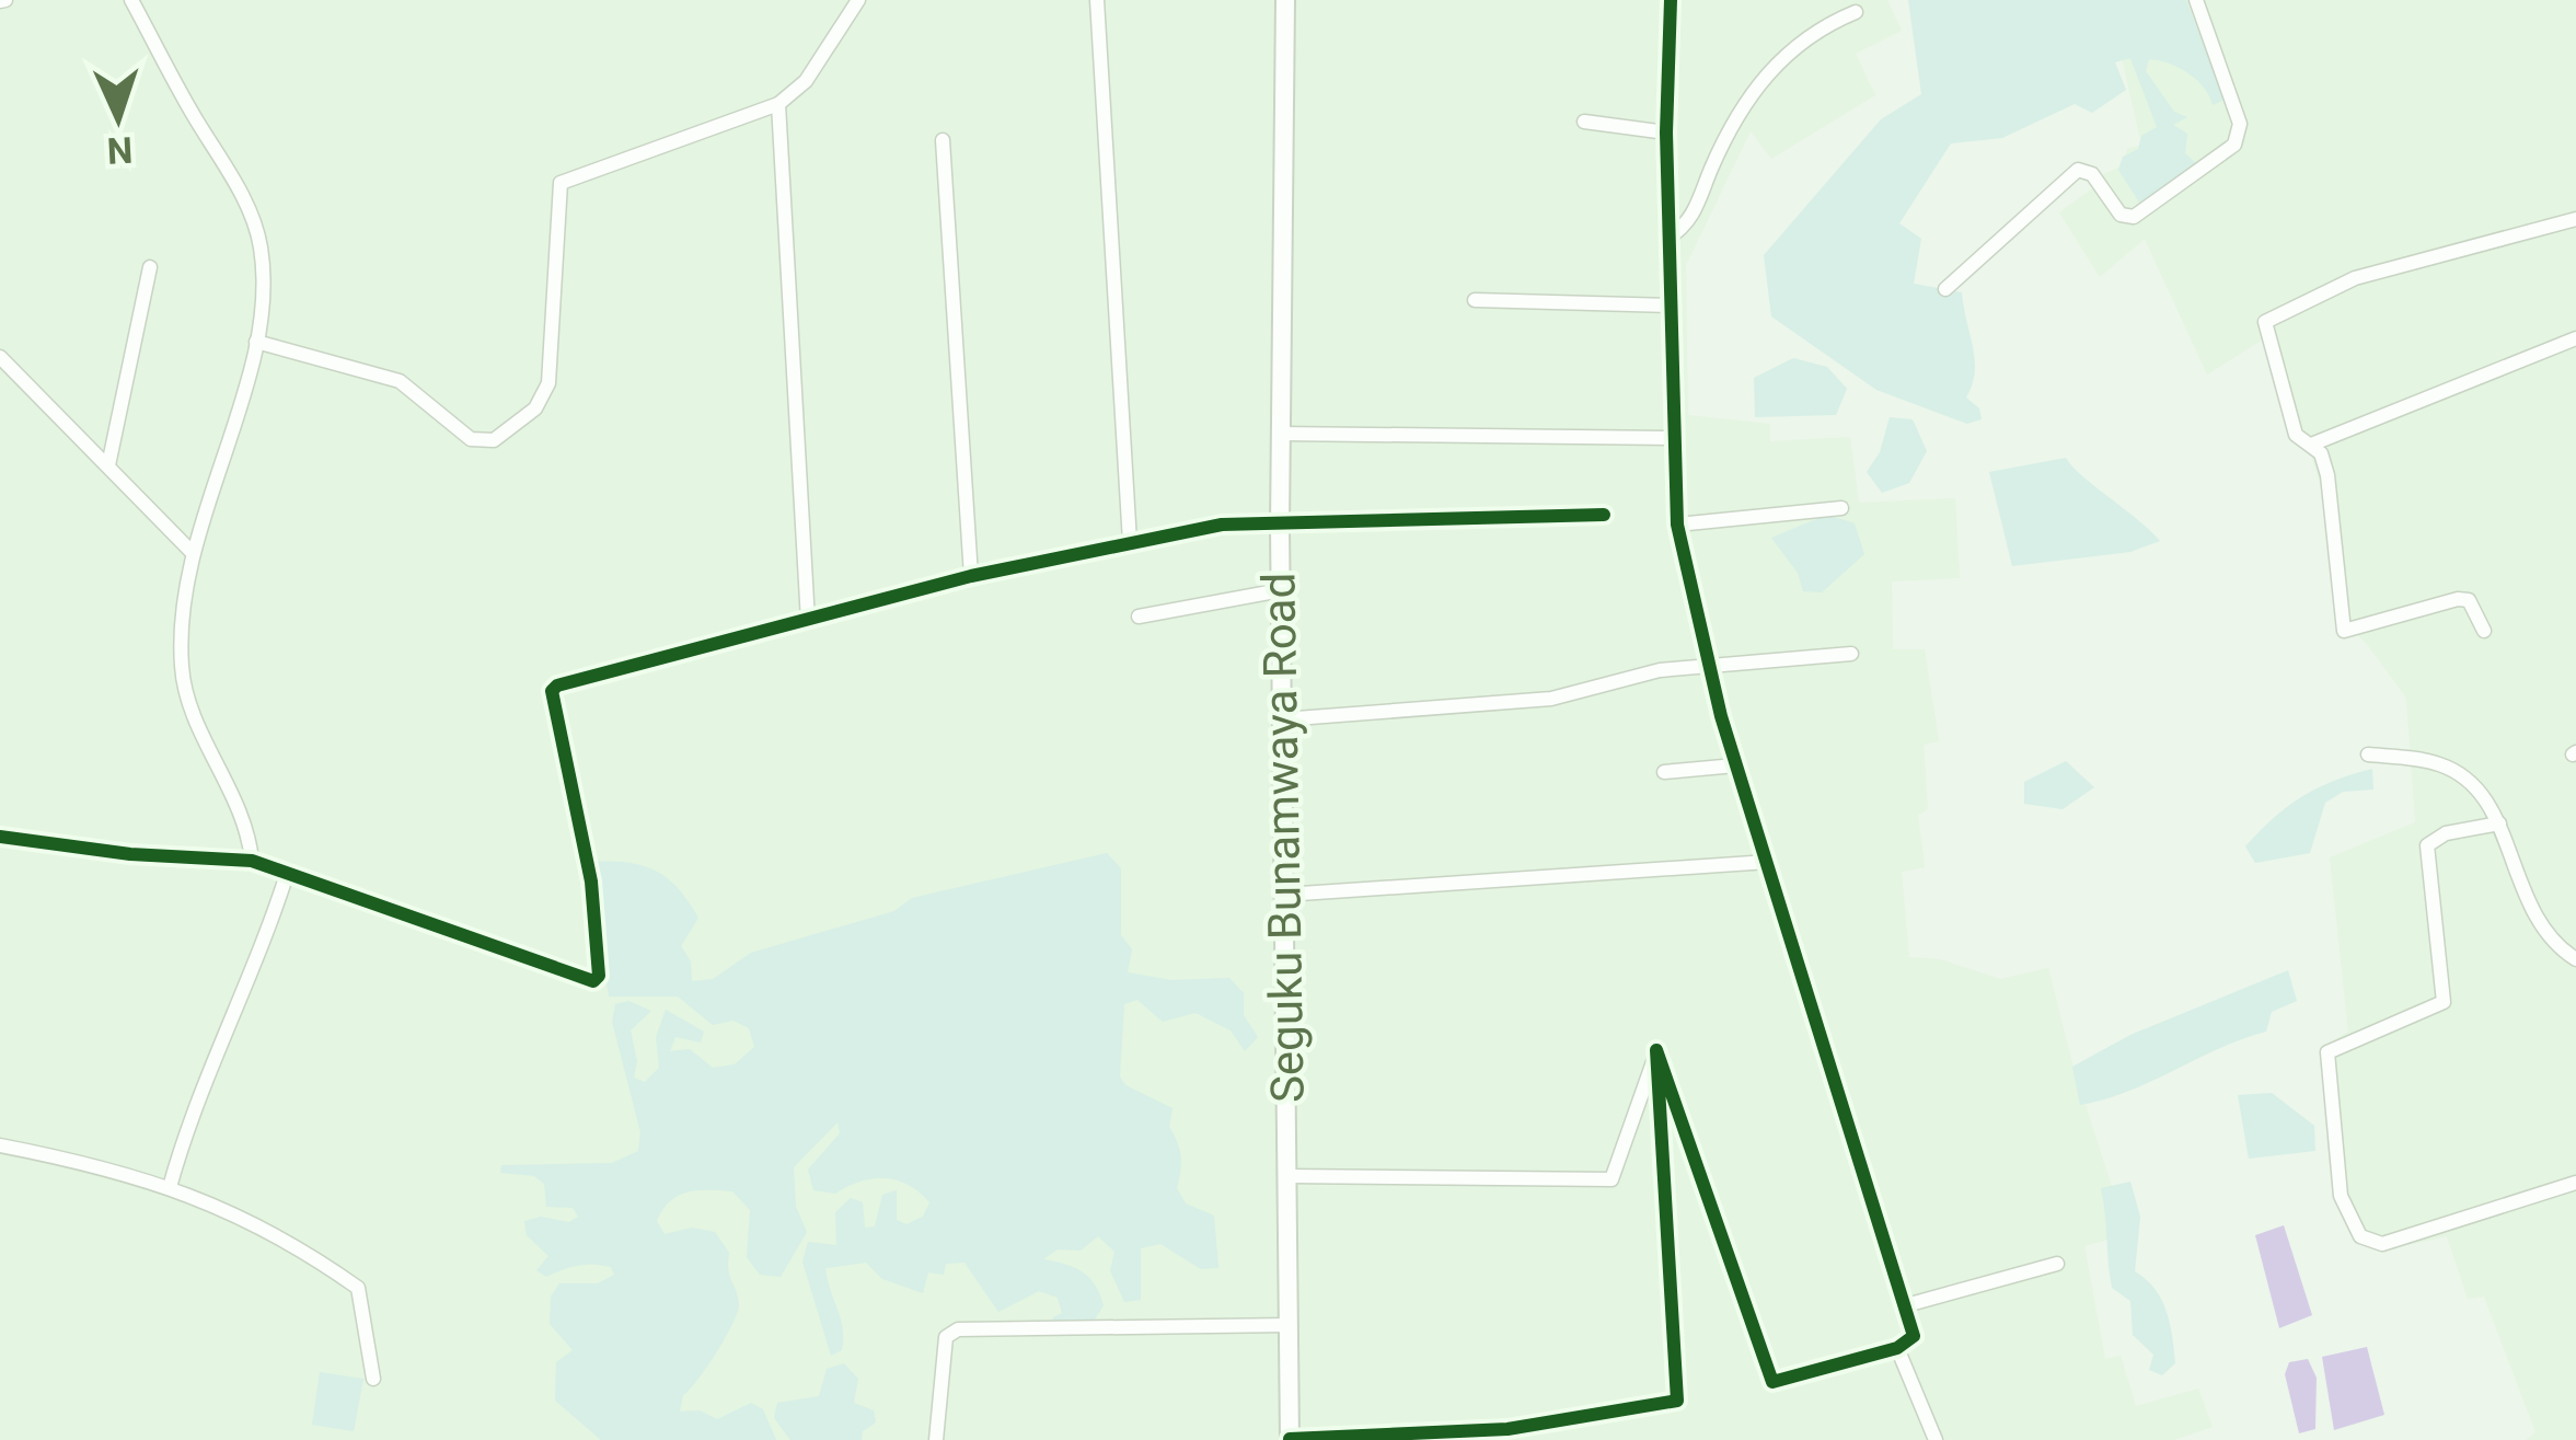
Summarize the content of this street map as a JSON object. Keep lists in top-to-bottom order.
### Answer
{
  "streets": {
    "main road": ["Seguku Bunamwaya Road"]
  },
  "north": "bottom"
}
